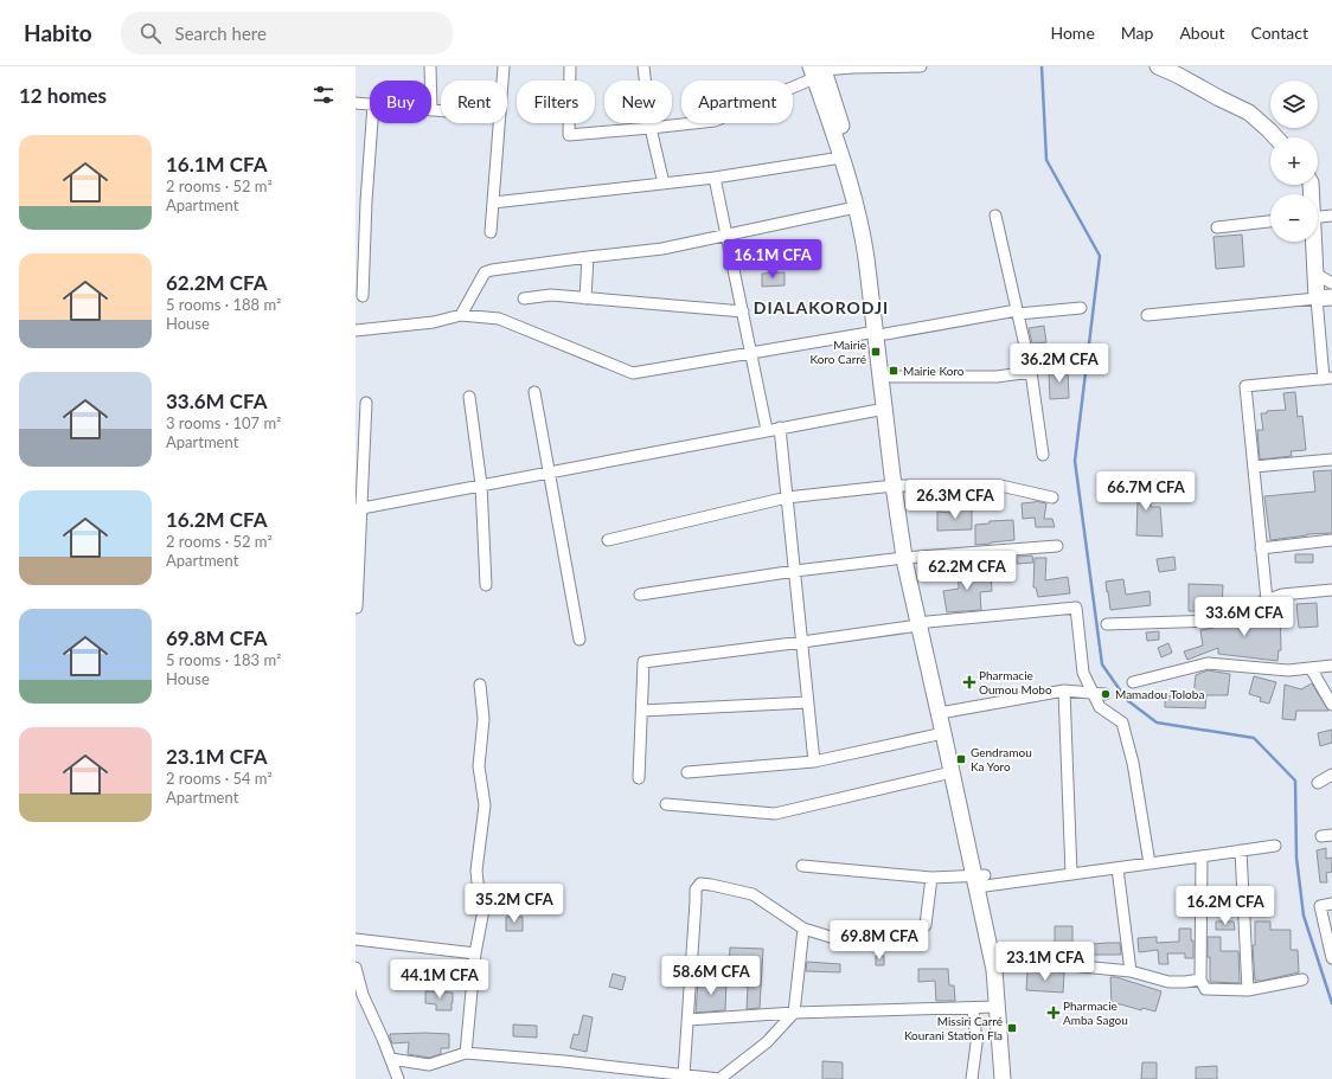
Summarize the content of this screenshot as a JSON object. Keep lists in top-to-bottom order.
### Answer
{
  "districts": ["DIALAKORODJI"],
  "places": {
    "transit": [
      "Mairie Koro Carré",
      "Mairie Koro",
      "Gendramou Ka Yoro",
      "Missiri Carré Kourani Station Fla"
    ],
    "health": ["Pharmacie Oumou Mobo", "Pharmacie Amba Sagou"],
    "other": ["Mamadou Toloba"]
  },
  "page": {
    "header": "Habito",
    "search": "Search here",
    "nav": [
      "Home",
      "Map",
      "About",
      "Contact"
    ],
    "heading": "12 homes",
    "map_buttons": ["+", "−"],
    "chip": [
      "Buy",
      "Rent",
      "Filters",
      "New",
      "Apartment"
    ],
    "list": [
      {
        "name": "16.1M CFA",
        "note": "2 rooms · 52 m² · Apartment"
      },
      {
        "name": "62.2M CFA",
        "note": "5 rooms · 188 m² · House"
      },
      {
        "name": "33.6M CFA",
        "note": "3 rooms · 107 m² · Apartment"
      },
      {
        "name": "16.2M CFA",
        "note": "2 rooms · 52 m² · Apartment"
      },
      {
        "name": "69.8M CFA",
        "note": "5 rooms · 183 m² · House"
      },
      {
        "name": "23.1M CFA",
        "note": "2 rooms · 54 m² · Apartment"
      }
    ],
    "price": [
      "16.1M CFA",
      "36.2M CFA",
      "66.7M CFA",
      "26.3M CFA",
      "62.2M CFA",
      "33.6M CFA",
      "35.2M CFA",
      "16.2M CFA",
      "69.8M CFA",
      "23.1M CFA",
      "58.6M CFA",
      "44.1M CFA"
    ]
  }
}
